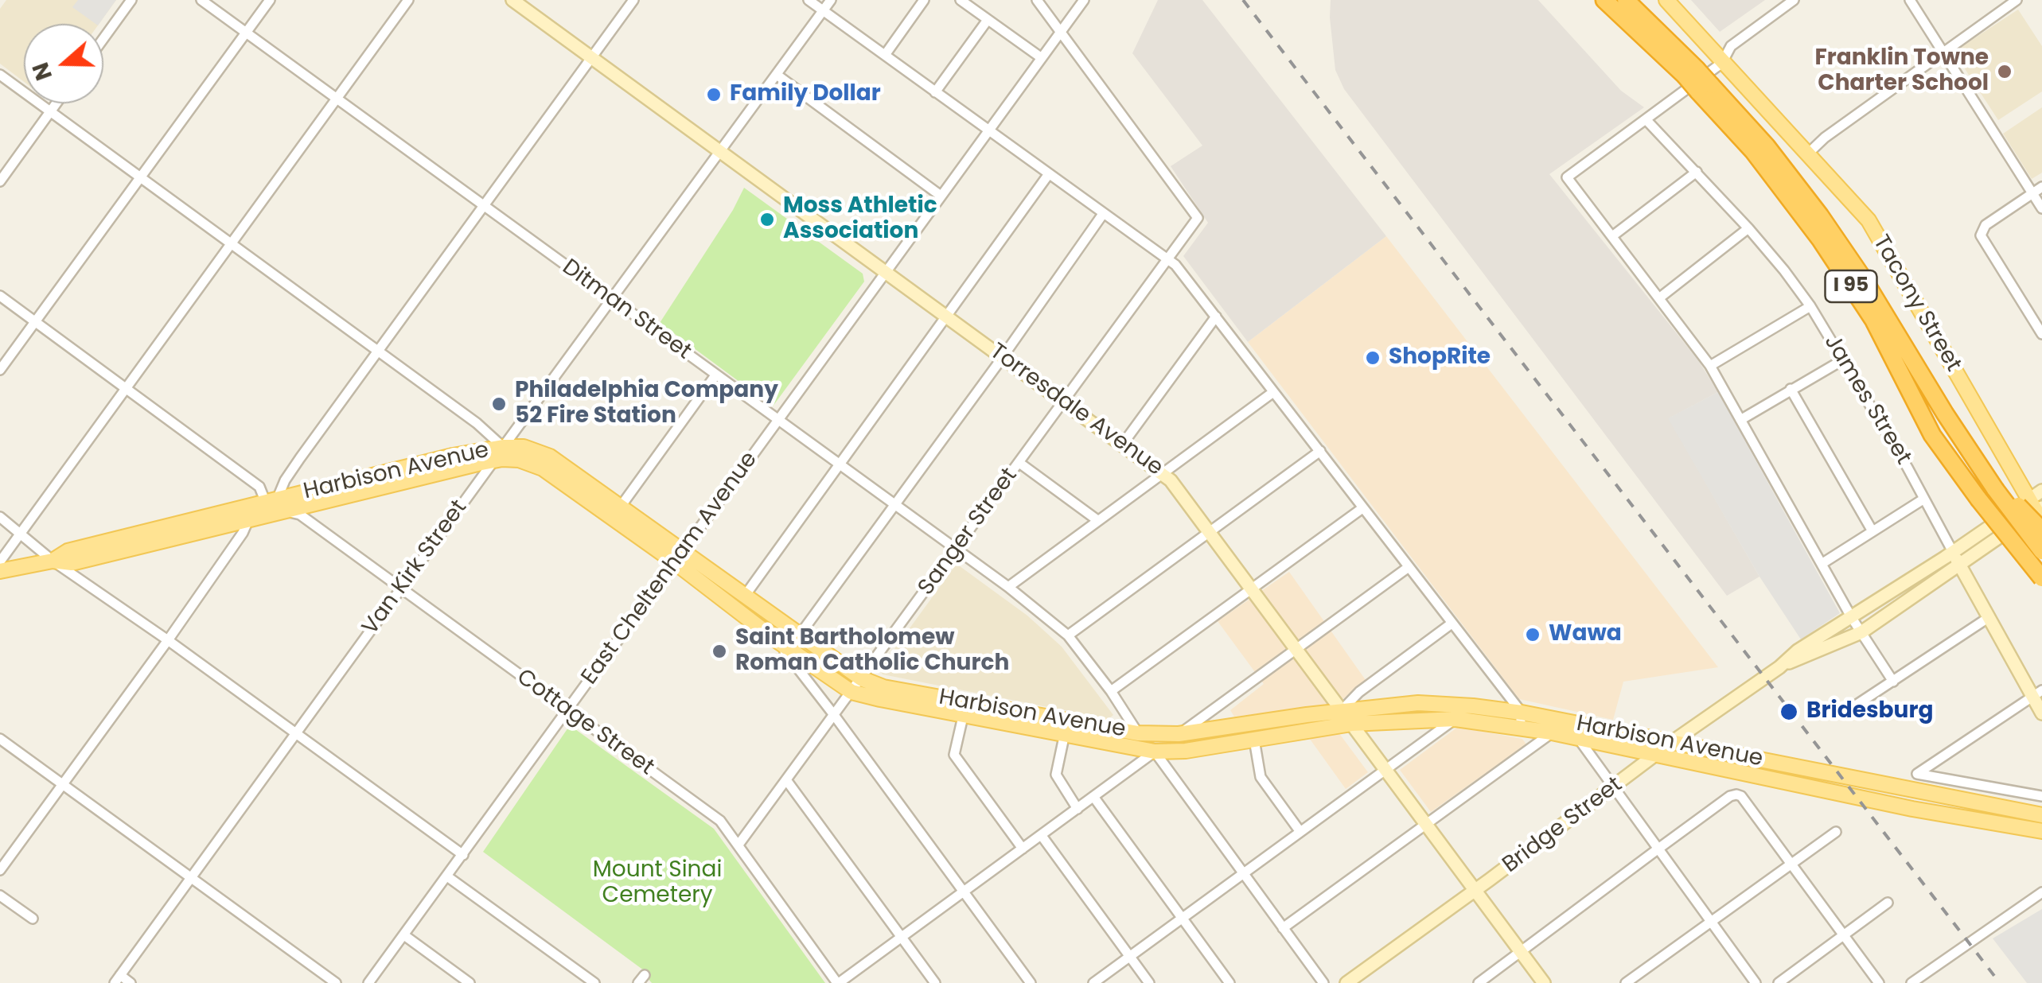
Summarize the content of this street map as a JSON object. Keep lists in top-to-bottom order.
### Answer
{
  "streets": {
    "highway": ["I 95"],
    "main road": [
      "Tacony Street",
      "James Street",
      "Torresdale Avenue",
      "Harbison Avenue",
      "Bridge Street"
    ],
    "street": [
      "Ditman Street",
      "Sanger Street",
      "Van Kirk Street",
      "East Cheltenham Avenue",
      "Cottage Street"
    ]
  },
  "crossings": [
    ["Tacony Street", "Bridge Street"],
    ["Ditman Street", "Harbison Avenue"],
    ["Ditman Street", "Sanger Street"],
    ["Ditman Street", "Van Kirk Street"],
    ["Ditman Street", "East Cheltenham Avenue"],
    ["James Street", "Bridge Street"],
    ["Torresdale Avenue", "Harbison Avenue"],
    ["Torresdale Avenue", "Sanger Street"],
    ["Torresdale Avenue", "Van Kirk Street"],
    ["Torresdale Avenue", "East Cheltenham Avenue"],
    ["Torresdale Avenue", "Bridge Street"],
    ["Harbison Avenue", "Sanger Street"],
    ["Harbison Avenue", "Van Kirk Street"],
    ["Harbison Avenue", "East Cheltenham Avenue"],
    ["Harbison Avenue", "Cottage Street"],
    ["Harbison Avenue", "Bridge Street"],
    ["Sanger Street", "East Cheltenham Avenue"],
    ["Sanger Street", "Cottage Street"],
    ["Van Kirk Street", "Cottage Street"],
    ["East Cheltenham Avenue", "Cottage Street"]
  ],
  "parks": ["Mount Sinai Cemetery"],
  "places": [
    "Franklin Towne Charter School",
    "Family Dollar",
    "Moss Athletic Association",
    "ShopRite",
    "Philadelphia Company 52 Fire Station",
    "Wawa",
    "Saint Bartholomew Roman Catholic Church",
    "Bridesburg"
  ],
  "north": "left"
}
